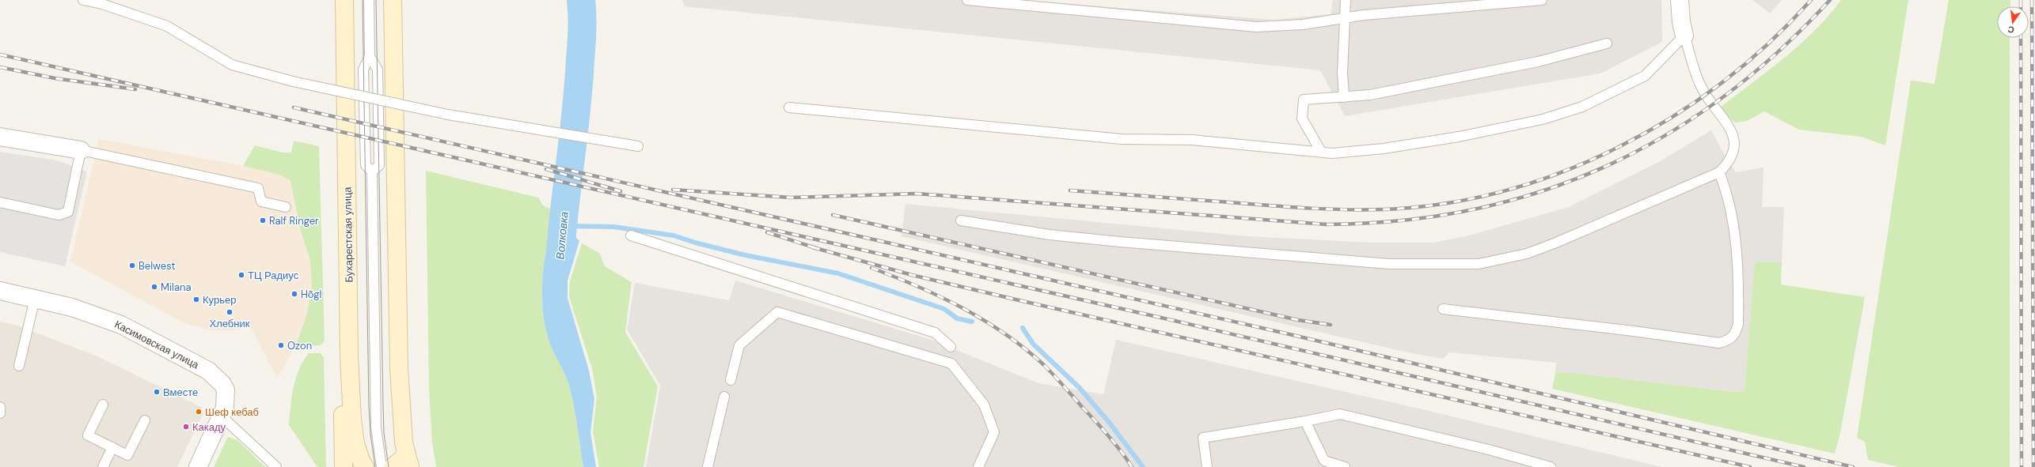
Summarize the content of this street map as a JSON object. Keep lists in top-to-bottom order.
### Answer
{
  "streets": {
    "main road": ["Бухарестская улица"],
    "street": ["Касимовская улица"]
  },
  "water": ["Волковка"],
  "places": [
    "Ralf Ringer",
    "Belwest",
    "ТЦ Радиус",
    "Milana",
    "Hōgl",
    "Курьер",
    "Хлебник",
    "Ozon",
    "Вместе",
    "Шеф кебаб",
    "Какаду"
  ],
  "north": "bottom"
}
